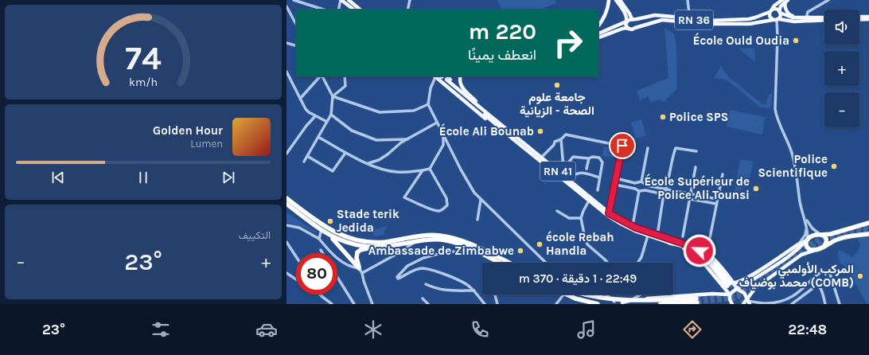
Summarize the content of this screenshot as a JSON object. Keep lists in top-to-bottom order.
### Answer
{
  "streets": {
    "main road": ["RN 36", "RN 41"]
  },
  "places": [
    "École Ould Oudia",
    "جامعة علوم الصحة - الزيانية",
    "Police SPS",
    "École Ali Bounab",
    "Police Scientifique",
    "École Supérieur de Police Ali Tounsi",
    "Stade terik Jedida",
    "école Rebah Handla",
    "Ambassade de Zimbabwe",
    "المركب الأولمبي محمد بوضياف (COMB)"
  ],
  "page": {
    "map_buttons": ["+", "−"],
    "turn": ["220 m", "انعطف يمينًا"],
    "song": ["Golden Hour", "Lumen"],
    "tile": "التكييف",
    "heat": ["−", "23°", "+"],
    "limit": "80",
    "trip": "22:49 · 1 دقيقة · 370 m",
    "tabs": ["22:48", "23°"],
    "gauge": ["74", "km/h"]
  }
}
